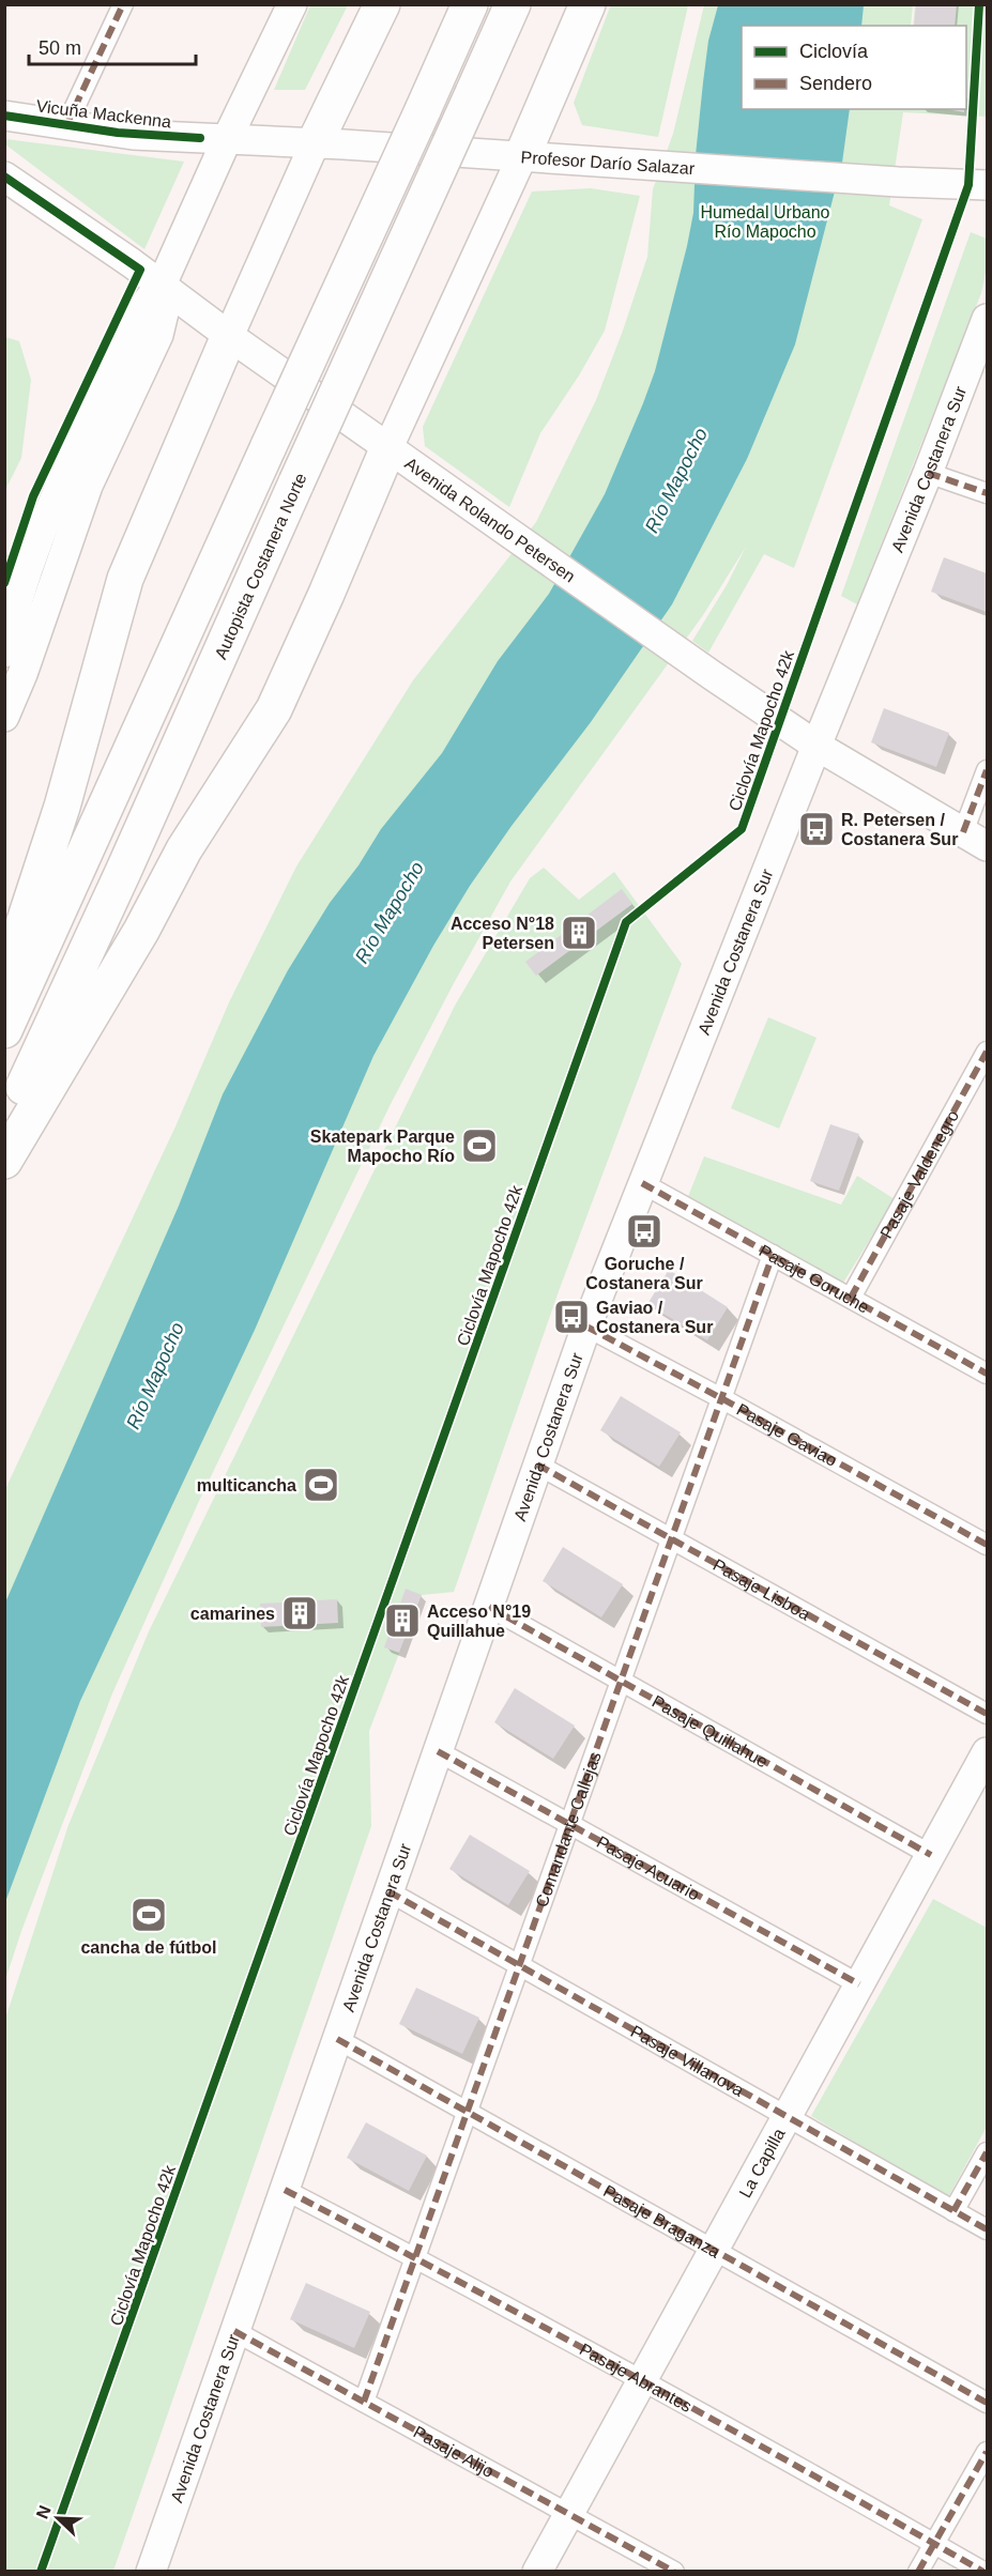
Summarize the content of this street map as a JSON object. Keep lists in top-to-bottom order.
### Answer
{
  "streets": {
    "highway": ["Autopista Costanera Norte"],
    "main road": [
      "Vicuña Mackenna",
      "Profesor Darío Salazar",
      "Avenida Costanera Sur",
      "Avenida Rolando Petersen",
      "La Capilla"
    ],
    "street": [
      "Pasaje Valdenegro",
      "Pasaje Goruche",
      "Pasaje Gaviao",
      "Pasaje Lisboa",
      "Pasaje Quillahue",
      "Comandante Callejas",
      "Pasaje Acuario",
      "Pasaje Villanova",
      "Pasaje Braganza",
      "Pasaje Abrantes",
      "Pasaje Alijo"
    ],
    "cycle path": ["Ciclovía Mapocho 42k"]
  },
  "crossings": [
    ["Vicuña Mackenna", "Profesor Darío Salazar"],
    ["Avenida Costanera Sur", "Avenida Rolando Petersen"],
    ["Avenida Costanera Sur", "Pasaje Goruche"],
    ["Avenida Costanera Sur", "Pasaje Gaviao"],
    ["Avenida Costanera Sur", "Pasaje Lisboa"],
    ["Avenida Costanera Sur", "Pasaje Quillahue"],
    ["Avenida Costanera Sur", "Pasaje Acuario"],
    ["Avenida Costanera Sur", "Pasaje Villanova"],
    ["Avenida Costanera Sur", "Pasaje Braganza"],
    ["Avenida Costanera Sur", "Pasaje Abrantes"],
    ["Avenida Costanera Sur", "Pasaje Alijo"],
    ["Pasaje Valdenegro", "Pasaje Goruche"],
    ["Pasaje Goruche", "Comandante Callejas"],
    ["Pasaje Gaviao", "Comandante Callejas"],
    ["Pasaje Lisboa", "Comandante Callejas"],
    ["Pasaje Quillahue", "Comandante Callejas"],
    ["Pasaje Quillahue", "La Capilla"],
    ["Comandante Callejas", "Pasaje Acuario"],
    ["Comandante Callejas", "Pasaje Villanova"],
    ["Comandante Callejas", "Pasaje Braganza"],
    ["Comandante Callejas", "Pasaje Abrantes"],
    ["Comandante Callejas", "Pasaje Alijo"],
    ["Pasaje Acuario", "La Capilla"],
    ["Pasaje Villanova", "La Capilla"],
    ["La Capilla", "Pasaje Braganza"],
    ["La Capilla", "Pasaje Abrantes"],
    ["La Capilla", "Pasaje Alijo"]
  ],
  "water": ["Río Mapocho"],
  "parks": ["Humedal Urbano Río Mapocho"],
  "places": {
    "bus stop": ["R. Petersen / Costanera Sur", "Goruche / Costanera Sur", "Gaviao / Costanera Sur"],
    "building": ["Acceso N°18 Petersen", "camarines", "Acceso N°19 Quillahue"],
    "sports": ["Skatepark Parque Mapocho Río", "multicancha", "cancha de fútbol"]
  },
  "legend": ["Ciclovía", "Sendero"],
  "scale_bar": "50 m",
  "north": "top left"
}
